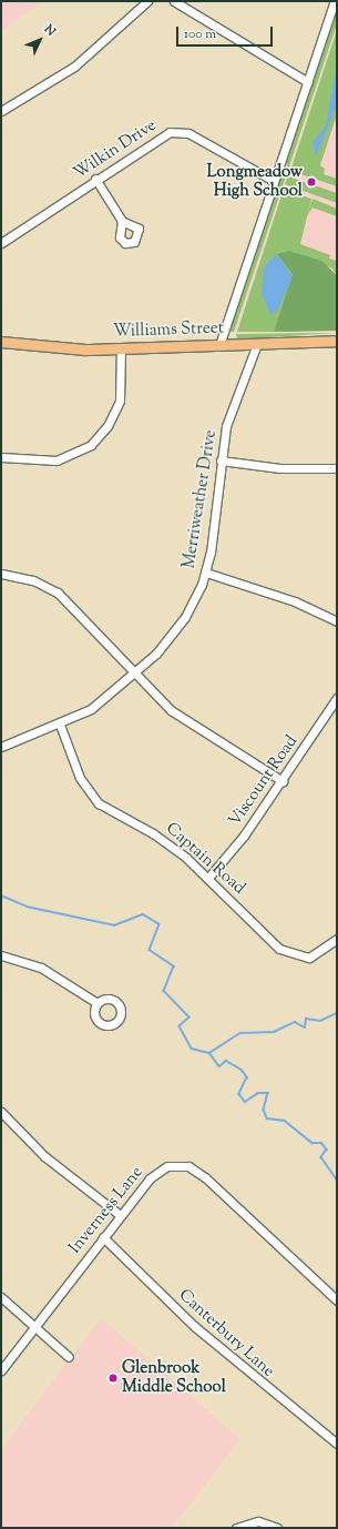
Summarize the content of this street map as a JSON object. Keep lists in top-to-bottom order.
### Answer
{
  "streets": {
    "main road": ["Williams Street"],
    "street": [
      "Wilkin Drive",
      "Merriweather Drive",
      "Viscount Road",
      "Captain Road",
      "Inverness Lane",
      "Canterbury Lane"
    ]
  },
  "crossings": [
    ["Williams Street", "Merriweather Drive"],
    ["Merriweather Drive", "Captain Road"],
    ["Viscount Road", "Captain Road"],
    ["Inverness Lane", "Canterbury Lane"]
  ],
  "places": ["Longmeadow High School", "Glenbrook Middle School"],
  "scale_bar": "100 m",
  "north": "top right"
}
